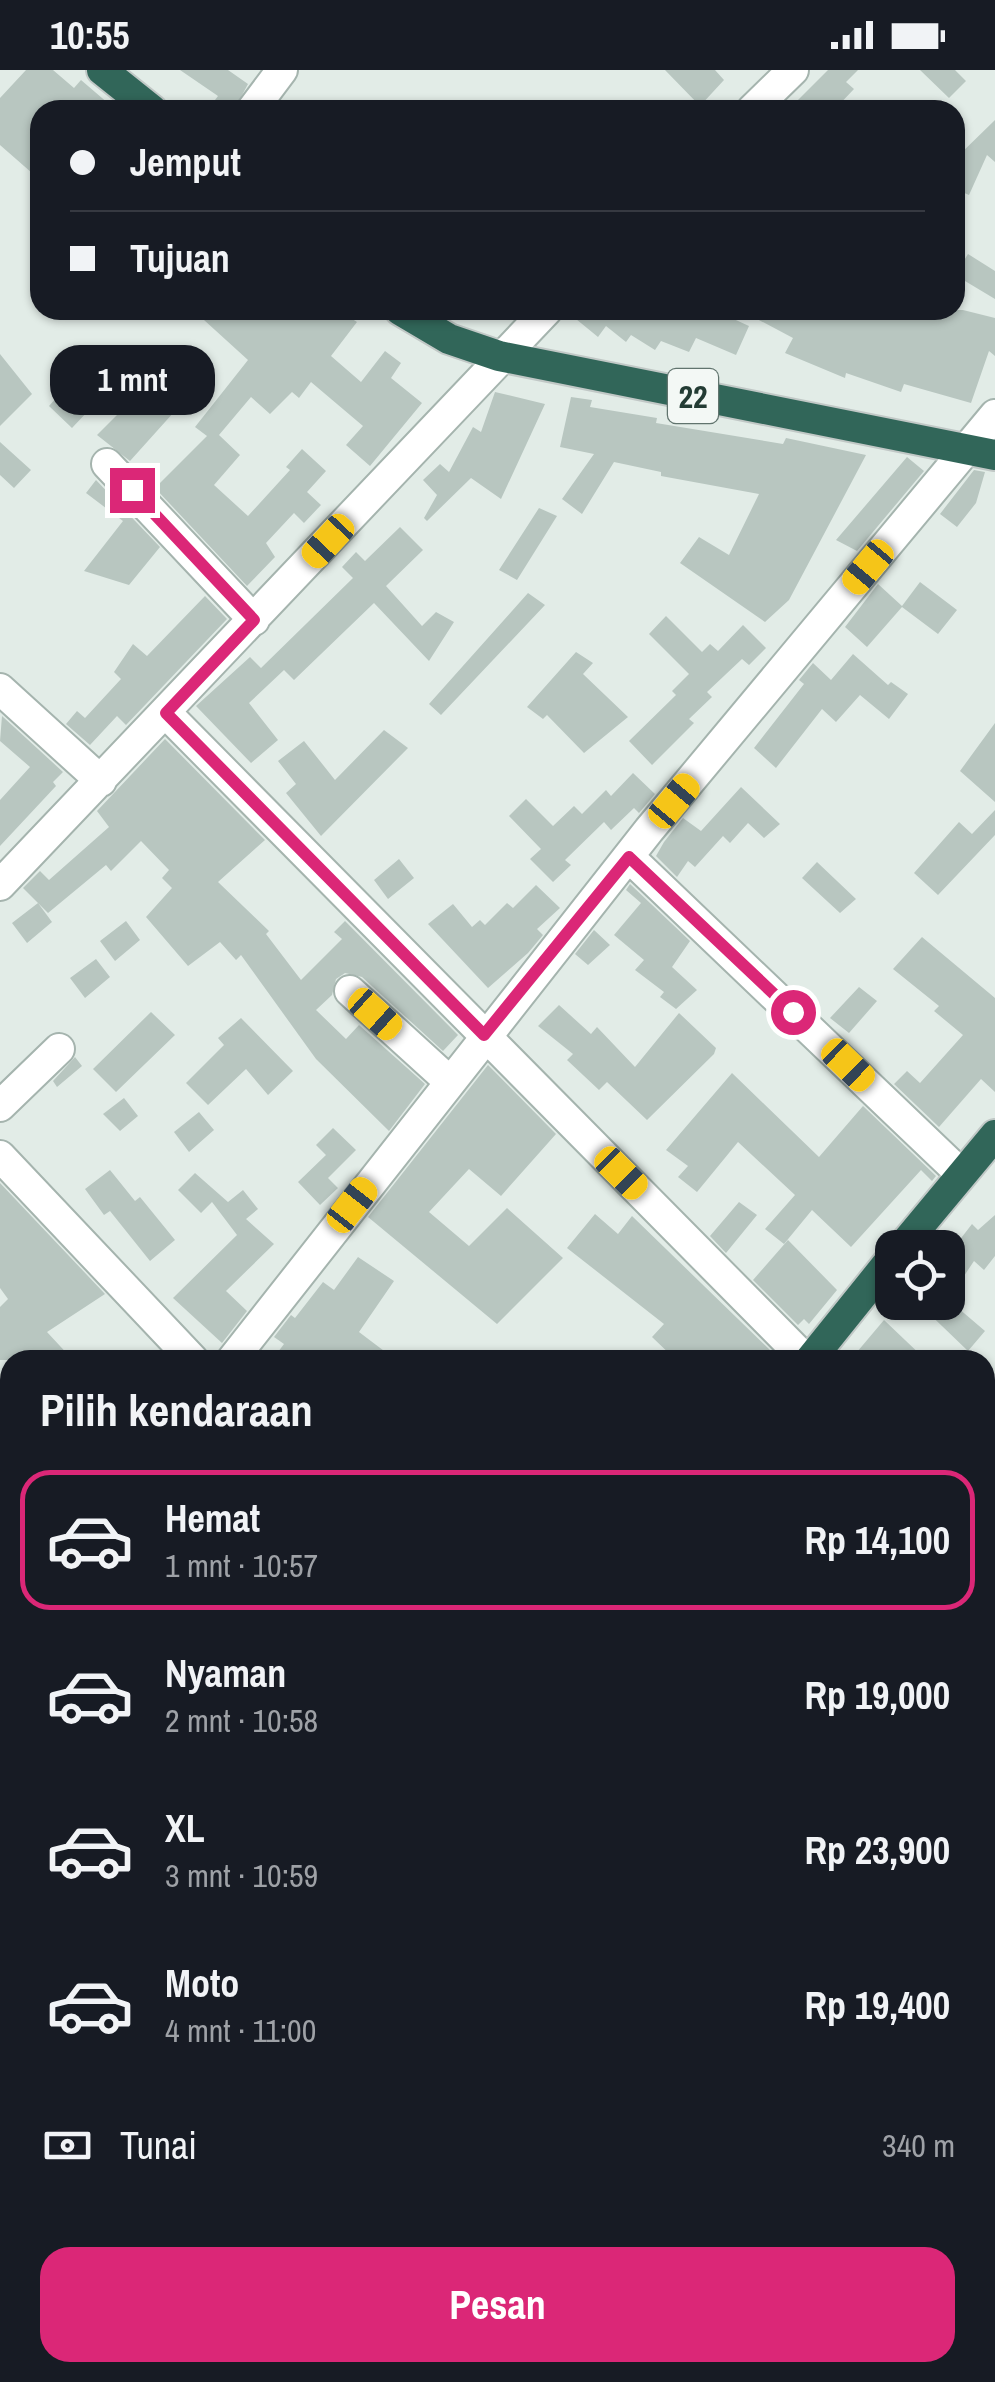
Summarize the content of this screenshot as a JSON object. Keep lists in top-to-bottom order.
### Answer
{
  "streets": {
    "highway": ["22"]
  },
  "page": {
    "status": "10:55",
    "banner": ["Jemput", "Tujuan"],
    "bubble": "1 mnt",
    "heading": "Pilih kendaraan",
    "list": [
      {
        "name": "Hemat",
        "note": "1 mnt · 10:57",
        "value": "Rp 14,100"
      },
      {
        "name": "Nyaman",
        "note": "2 mnt · 10:58",
        "value": "Rp 19,000"
      },
      {
        "name": "XL",
        "note": "3 mnt · 10:59",
        "value": "Rp 23,900"
      },
      {
        "name": "Moto",
        "note": "4 mnt · 11:00",
        "value": "Rp 19,400"
      }
    ],
    "pay": ["Tunai", "340 m"],
    "buttons": "Pesan"
  }
}
